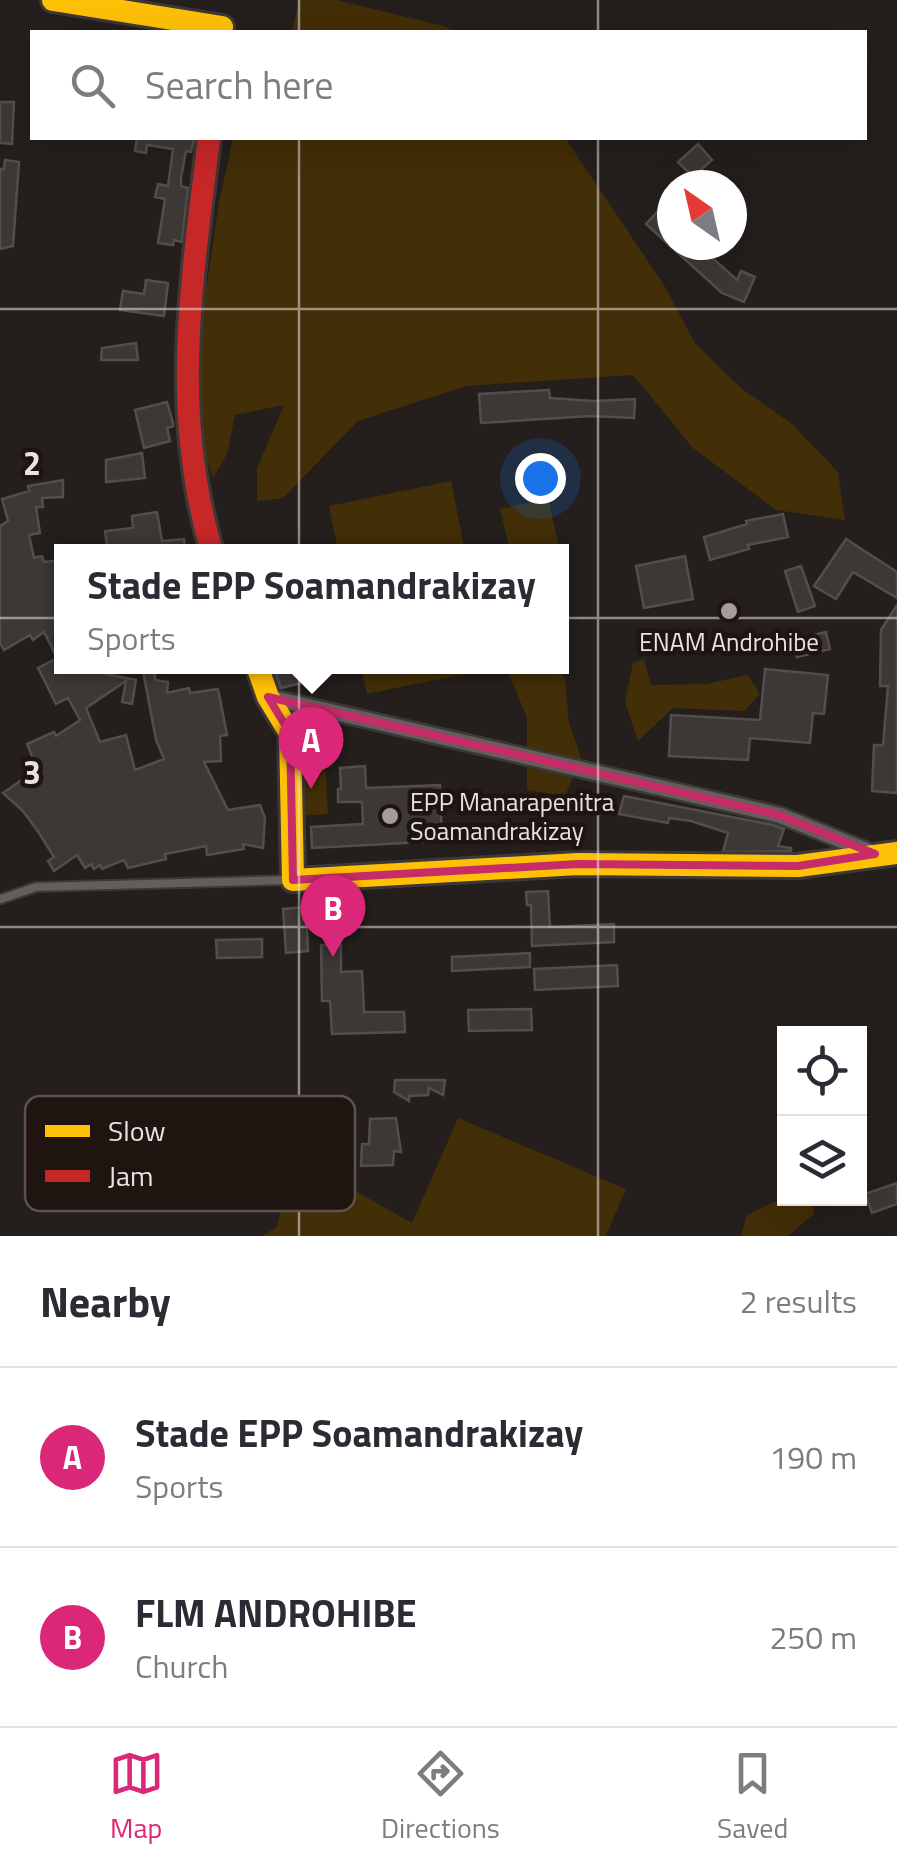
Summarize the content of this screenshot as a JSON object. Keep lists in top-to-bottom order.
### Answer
{
  "places": ["ENAM Androhibe", "EPP Manarapenitra Soamandrakizay"],
  "legend": ["Slow", "Jam"],
  "north": "top left",
  "page": {
    "search": "Search here",
    "popup": ["Stade EPP Soamandrakizay", "Sports"],
    "pins": ["A", "B"],
    "heading": ["Nearby", "2 results"],
    "list": [
      {
        "mark": "A",
        "name": "Stade EPP Soamandrakizay",
        "note": "Sports",
        "value": "190 m"
      },
      {
        "mark": "B",
        "name": "FLM ANDROHIBE",
        "note": "Church",
        "value": "250 m"
      }
    ],
    "nav": ["Map", "Directions", "Saved"]
  },
  "grid": {
    "rows": ["2", "3"]
  }
}
